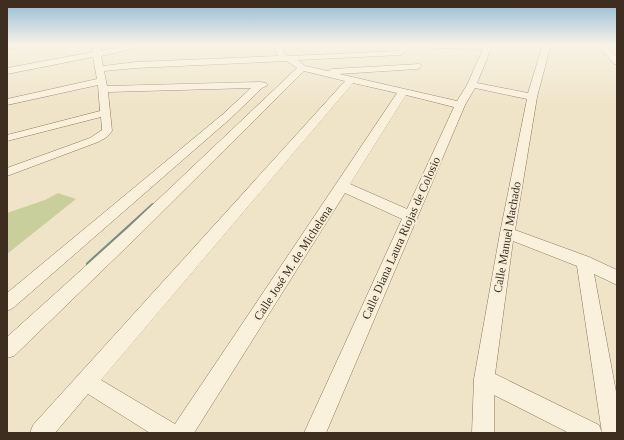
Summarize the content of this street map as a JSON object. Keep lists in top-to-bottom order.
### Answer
{
  "streets": {
    "street": ["Calle Manuel Machado", "Calle Diana Laura Riojas de Colosio", "Calle José M. de Michelena"]
  }
}
